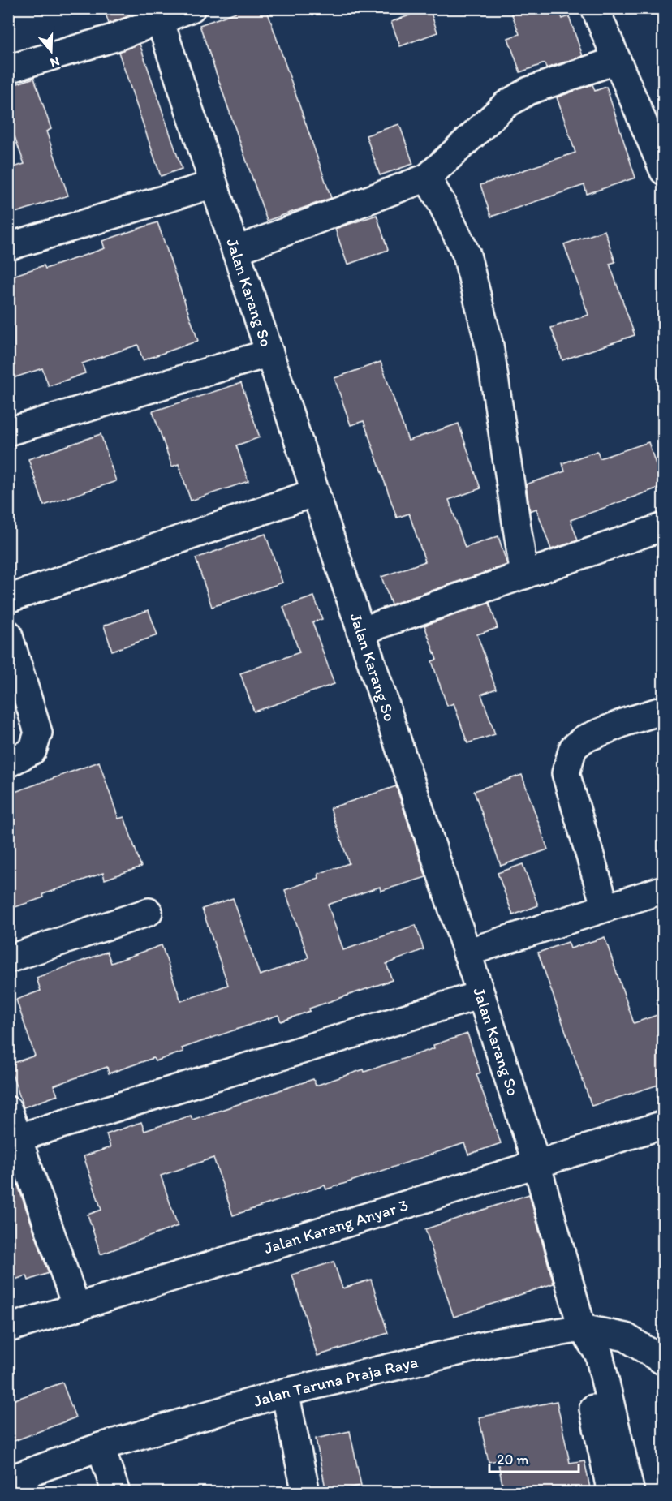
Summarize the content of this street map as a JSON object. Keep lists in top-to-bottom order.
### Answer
{
  "streets": {
    "street": ["Jalan Karang So", "Jalan Karang Anyar 3", "Jalan Taruna Praja Raya"]
  },
  "crossings": [
    ["Jalan Karang So", "Jalan Karang Anyar 3"],
    ["Jalan Karang So", "Jalan Taruna Praja Raya"]
  ],
  "scale_bar": "20 m",
  "north": "bottom"
}
